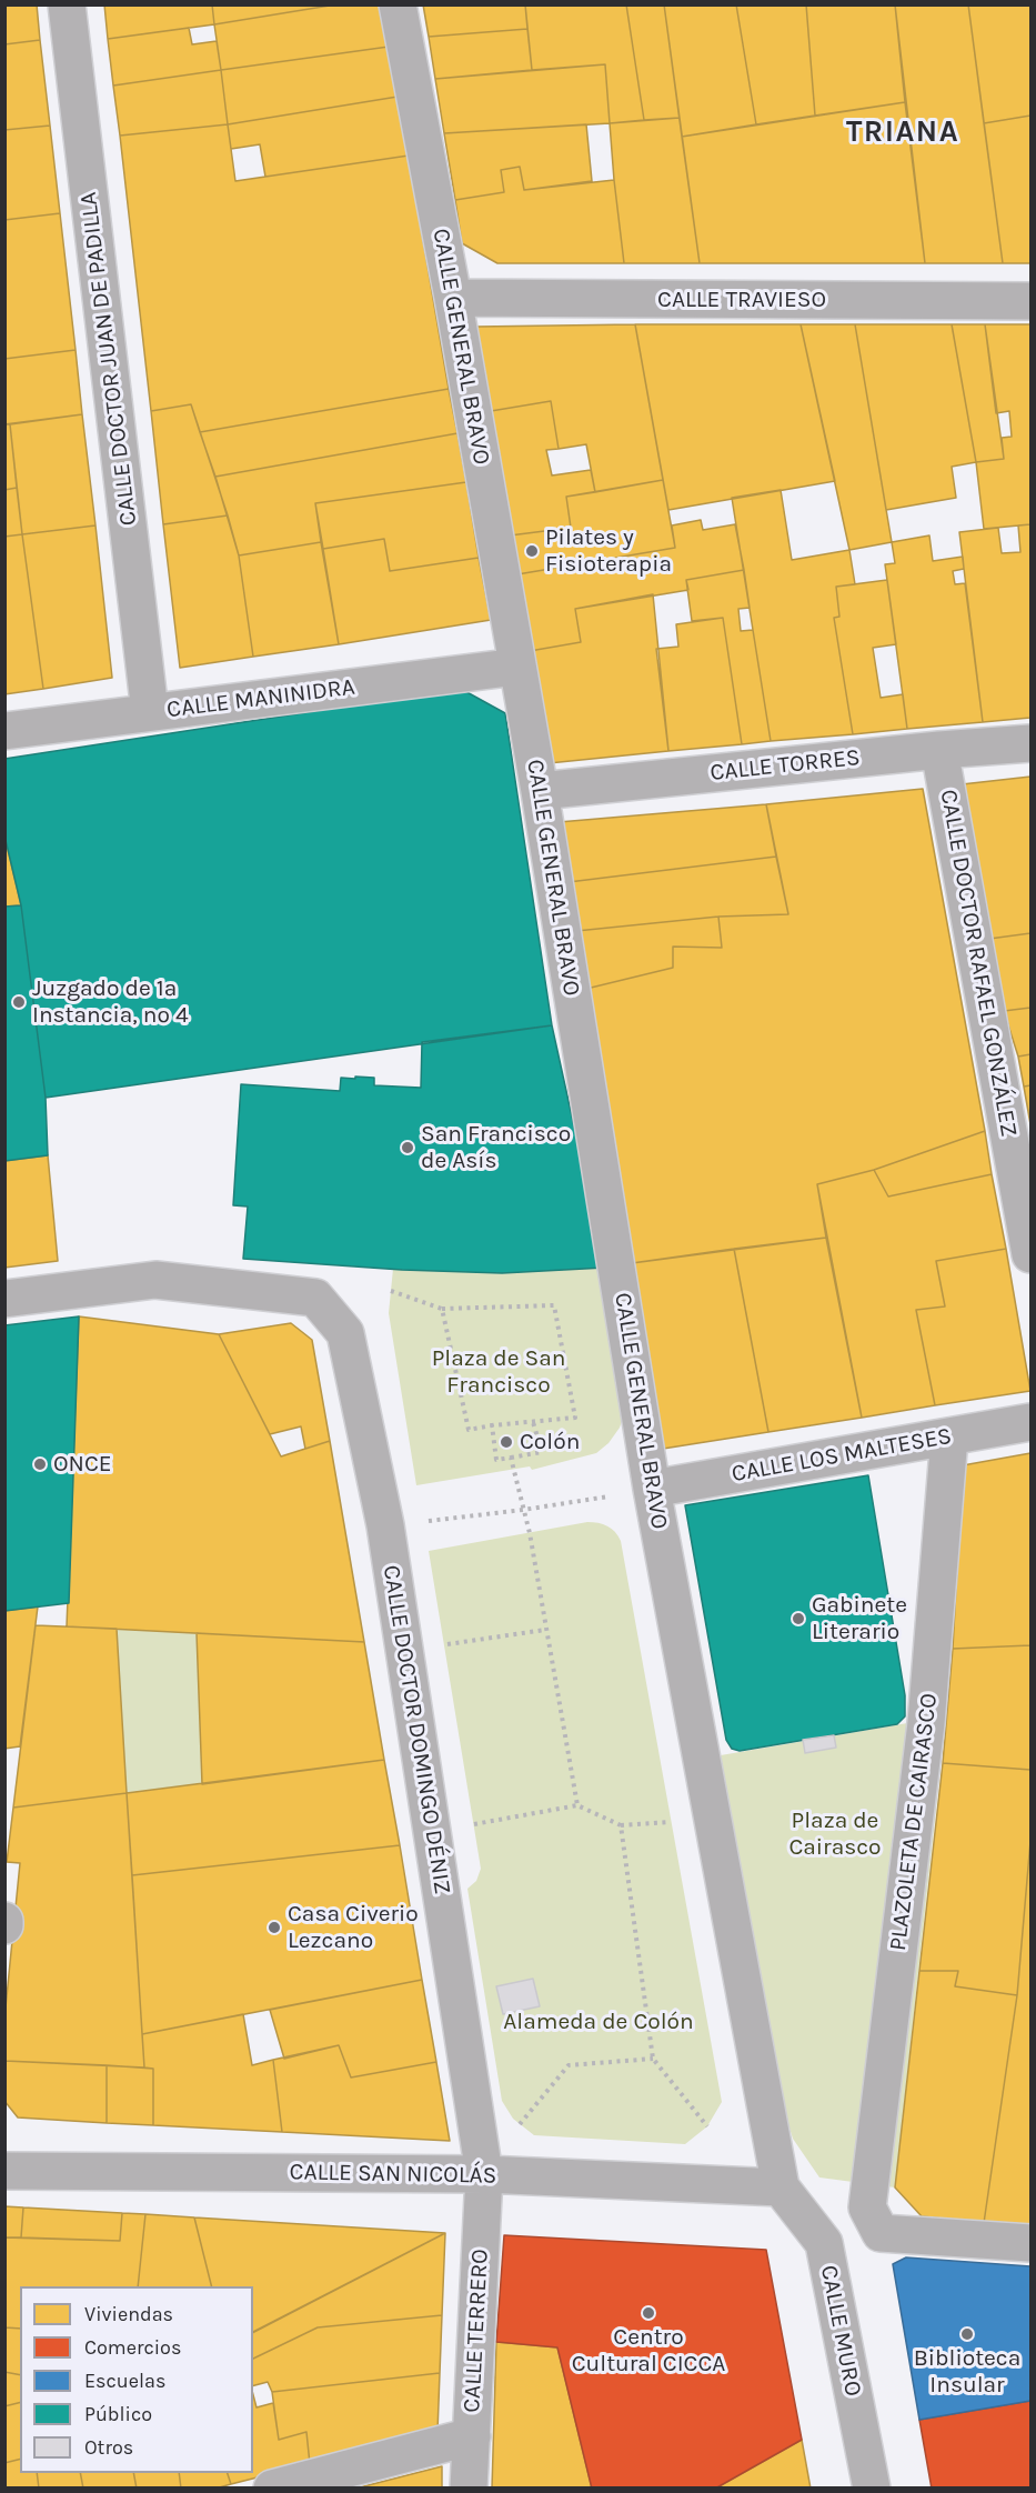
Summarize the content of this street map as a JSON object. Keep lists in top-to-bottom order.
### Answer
{
  "streets": {
    "street": [
      "CALLE TRAVIESO",
      "CALLE GENERAL BRAVO",
      "CALLE DOCTOR JUAN DE PADILLA",
      "CALLE MANINIDRA",
      "CALLE TORRES",
      "CALLE DOCTOR RAFAEL GONZÁLEZ",
      "CALLE LOS MALTESES",
      "CALLE DOCTOR DOMINGO DÉNIZ",
      "PLAZOLETA DE CAIRASCO",
      "CALLE SAN NICOLÁS",
      "CALLE TERRERO",
      "CALLE MURO"
    ]
  },
  "crossings": [
    ["CALLE TRAVIESO", "CALLE GENERAL BRAVO"],
    ["CALLE GENERAL BRAVO", "CALLE MANINIDRA"],
    ["CALLE GENERAL BRAVO", "CALLE TORRES"],
    ["CALLE GENERAL BRAVO", "CALLE LOS MALTESES"],
    ["CALLE GENERAL BRAVO", "CALLE SAN NICOLÁS"],
    ["CALLE GENERAL BRAVO", "CALLE MURO"],
    ["CALLE DOCTOR JUAN DE PADILLA", "CALLE MANINIDRA"],
    ["CALLE TORRES", "CALLE DOCTOR RAFAEL GONZÁLEZ"],
    ["CALLE LOS MALTESES", "PLAZOLETA DE CAIRASCO"],
    ["CALLE DOCTOR DOMINGO DÉNIZ", "CALLE SAN NICOLÁS"],
    ["CALLE DOCTOR DOMINGO DÉNIZ", "CALLE TERRERO"],
    ["CALLE SAN NICOLÁS", "CALLE TERRERO"],
    ["CALLE SAN NICOLÁS", "CALLE MURO"]
  ],
  "districts": ["TRIANA"],
  "parks": ["Plaza de San Francisco", "Plaza de Cairasco", "Alameda de Colón"],
  "places": [
    "Pilates y Fisioterapia",
    "Juzgado de 1ª Instancia, nº 4",
    "San Francisco de Asís",
    "Colón",
    "ONCE",
    "Gabinete Literario",
    "Casa Civerio Lezcano",
    "Centro Cultural CICCA",
    "Biblioteca Insular"
  ],
  "legend": [
    "Viviendas",
    "Comercios",
    "Escuelas",
    "Público",
    "Otros"
  ]
}
